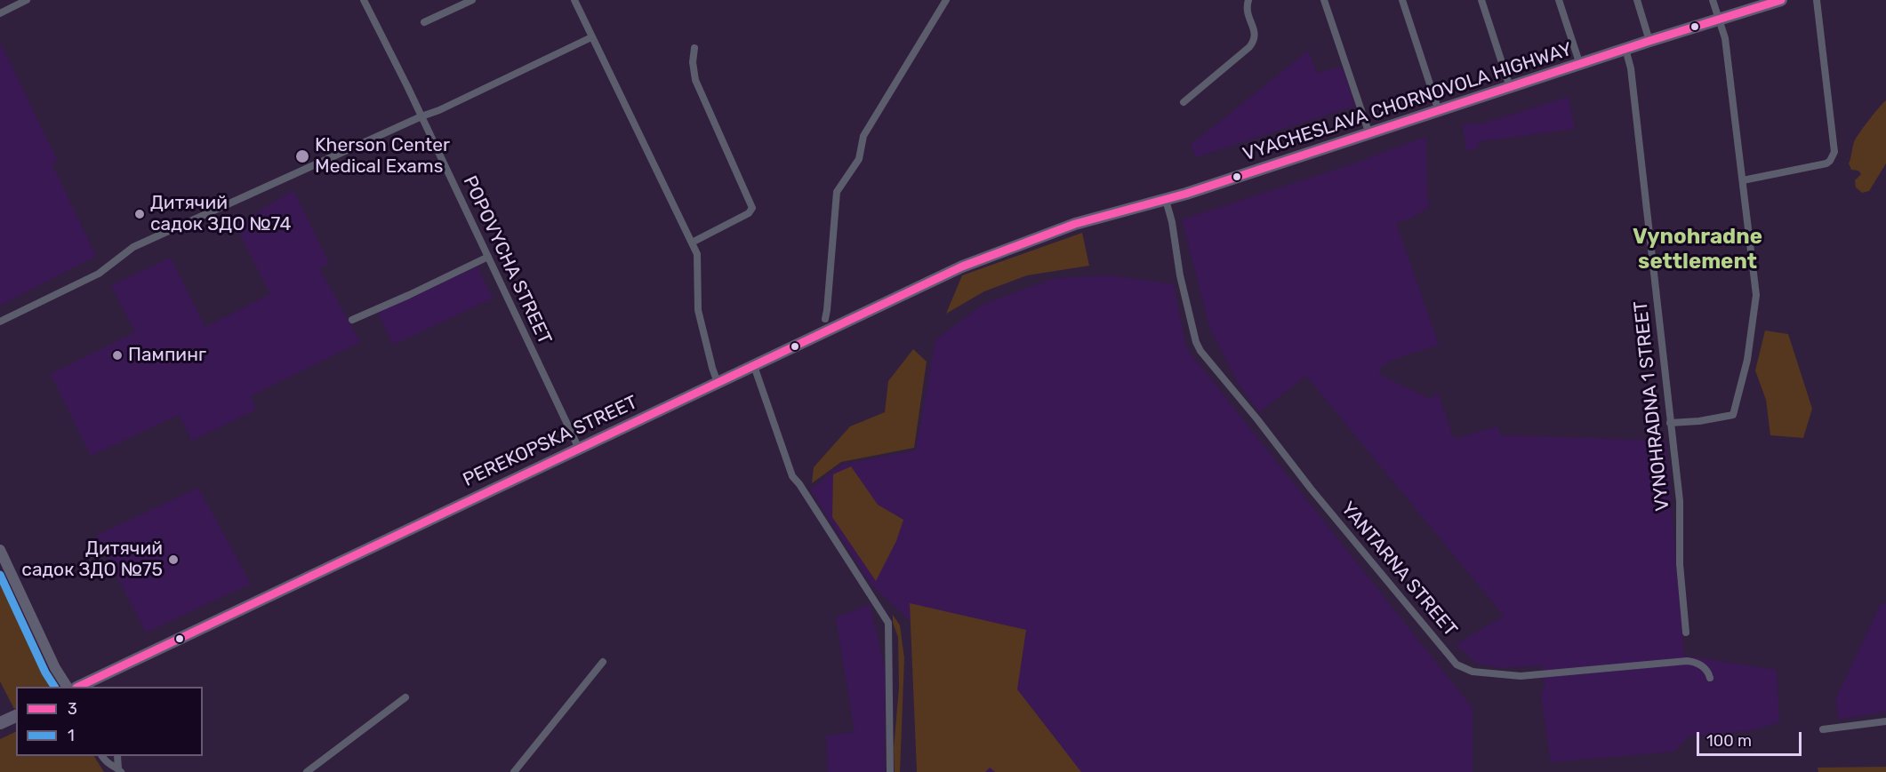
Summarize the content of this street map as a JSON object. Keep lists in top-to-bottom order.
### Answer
{
  "streets": {
    "main road": ["VYACHESLAVA CHORNOVOLA HIGHWAY", "PEREKOPSKA STREET"],
    "street": ["POPOVYCHA STREET", "VYNOHRADNA 1 STREET", "YANTARNA STREET"]
  },
  "crossings": [
    ["VYACHESLAVA CHORNOVOLA HIGHWAY", "VYNOHRADNA 1 STREET"],
    ["VYACHESLAVA CHORNOVOLA HIGHWAY", "PEREKOPSKA STREET"],
    ["VYACHESLAVA CHORNOVOLA HIGHWAY", "YANTARNA STREET"],
    ["POPOVYCHA STREET", "PEREKOPSKA STREET"]
  ],
  "districts": ["Vynohradne settlement"],
  "places": [
    "Kherson Center Medical Exams",
    "Дитячий садок ЗДО №74",
    "Пампинг",
    "Дитячий садок ЗДО №75"
  ],
  "lines": ["transit line 3", "transit line 1"],
  "legend": ["3", "1"],
  "scale_bar": "100 m"
}
